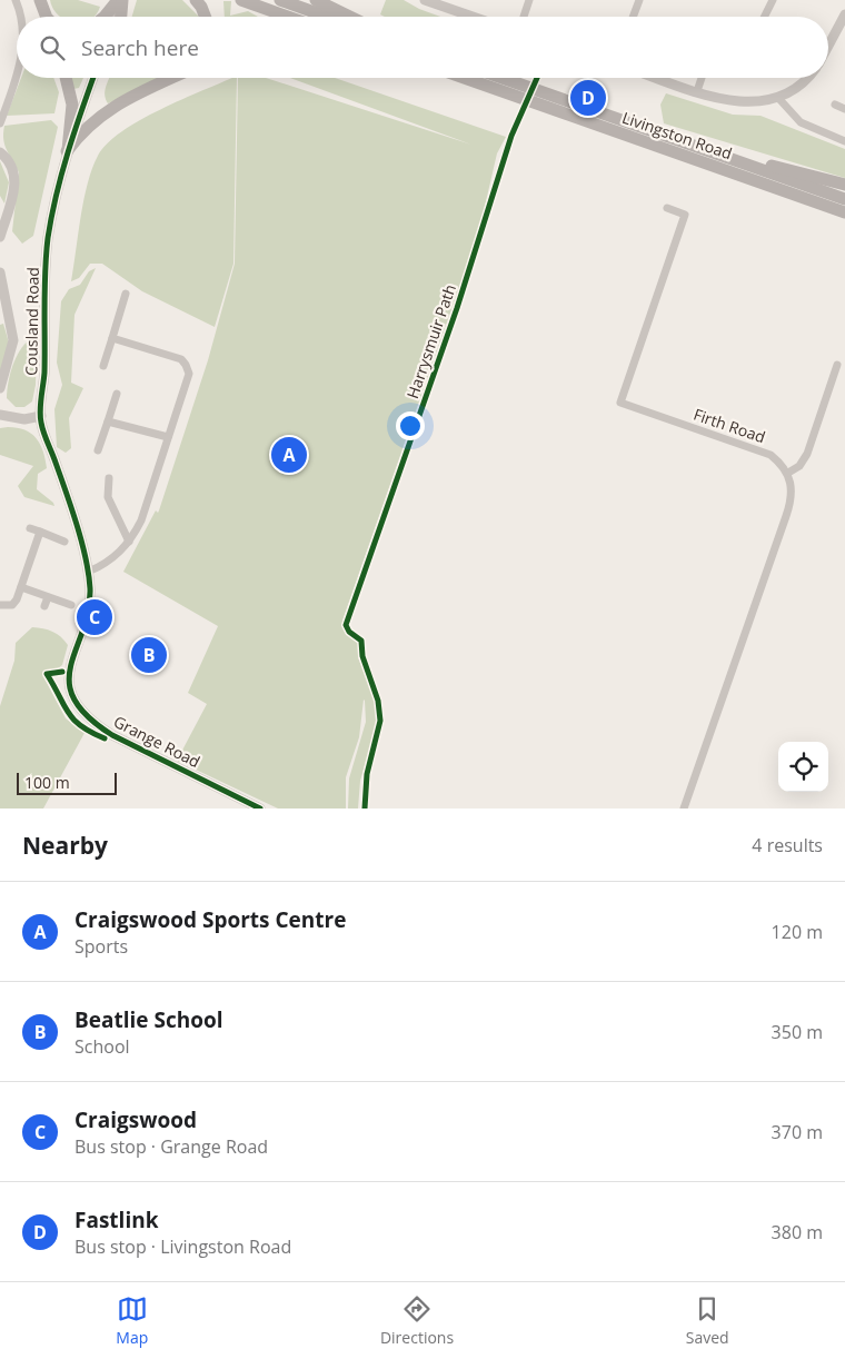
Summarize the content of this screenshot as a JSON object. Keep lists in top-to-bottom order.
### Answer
{
  "streets": {
    "main road": ["Livingston Road"],
    "street": ["Cousland Road", "Firth Road", "Grange Road"],
    "cycle path": ["Harrysmuir Path"]
  },
  "crossings": [
    ["Cousland Road", "Grange Road"]
  ],
  "scale_bar": "100 m",
  "page": {
    "search": "Search here",
    "pins": [
      "D",
      "A",
      "C",
      "B"
    ],
    "scale": "100 m",
    "heading": ["Nearby", "4 results"],
    "list": [
      {
        "mark": "A",
        "name": "Craigswood Sports Centre",
        "note": "Sports",
        "value": "120 m"
      },
      {
        "mark": "B",
        "name": "Beatlie School",
        "note": "School",
        "value": "350 m"
      },
      {
        "mark": "C",
        "name": "Craigswood",
        "note": "Bus stop · Grange Road",
        "value": "370 m"
      },
      {
        "mark": "D",
        "name": "Fastlink",
        "note": "Bus stop · Livingston Road",
        "value": "380 m"
      }
    ],
    "nav": ["Map", "Directions", "Saved"]
  }
}
